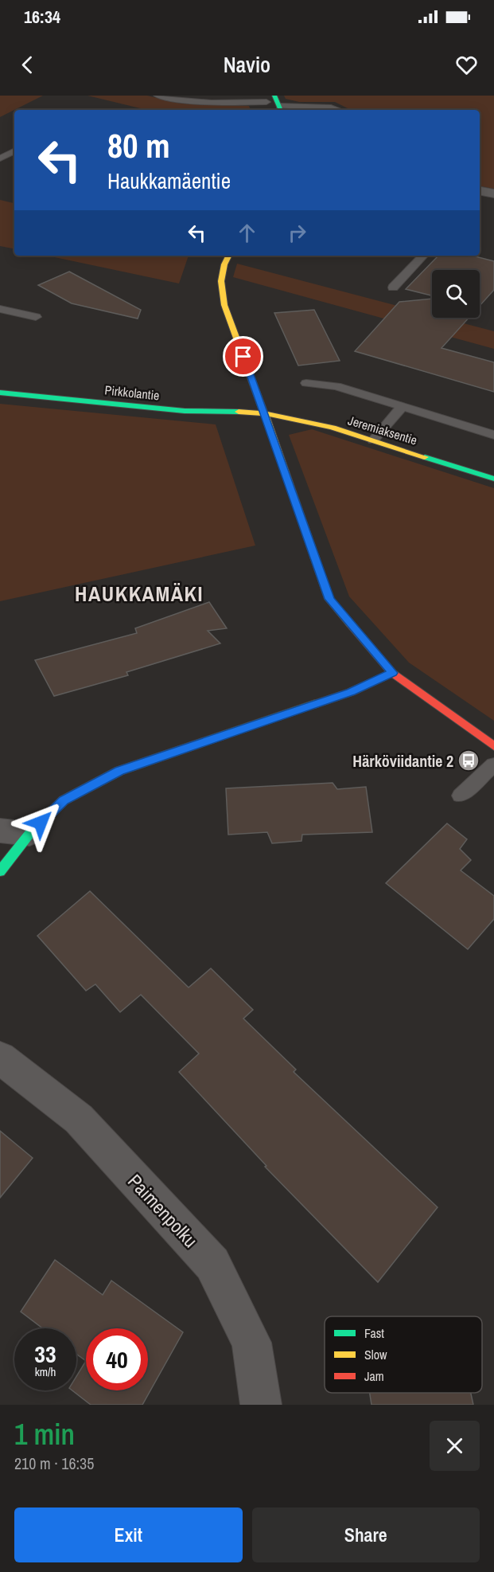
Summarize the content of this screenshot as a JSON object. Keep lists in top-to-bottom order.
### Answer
{
  "streets": {
    "street": ["Pirkkolantie", "Jeremiaksentie", "Paimenpolku"]
  },
  "crossings": [
    ["Pirkkolantie", "Jeremiaksentie"]
  ],
  "districts": ["HAUKKAMÄKI"],
  "places": {
    "bus stop": ["Härköviidantie 2"]
  },
  "legend": ["Fast", "Slow", "Jam"],
  "page": {
    "status": "16:34",
    "header": "Navio",
    "turn": ["80 m", "Haukkamäentie"],
    "speed": "33 km/h",
    "limit": "40",
    "heading": ["1 min", "210 m · 16:35"],
    "buttons": ["Exit", "Share"]
  }
}
